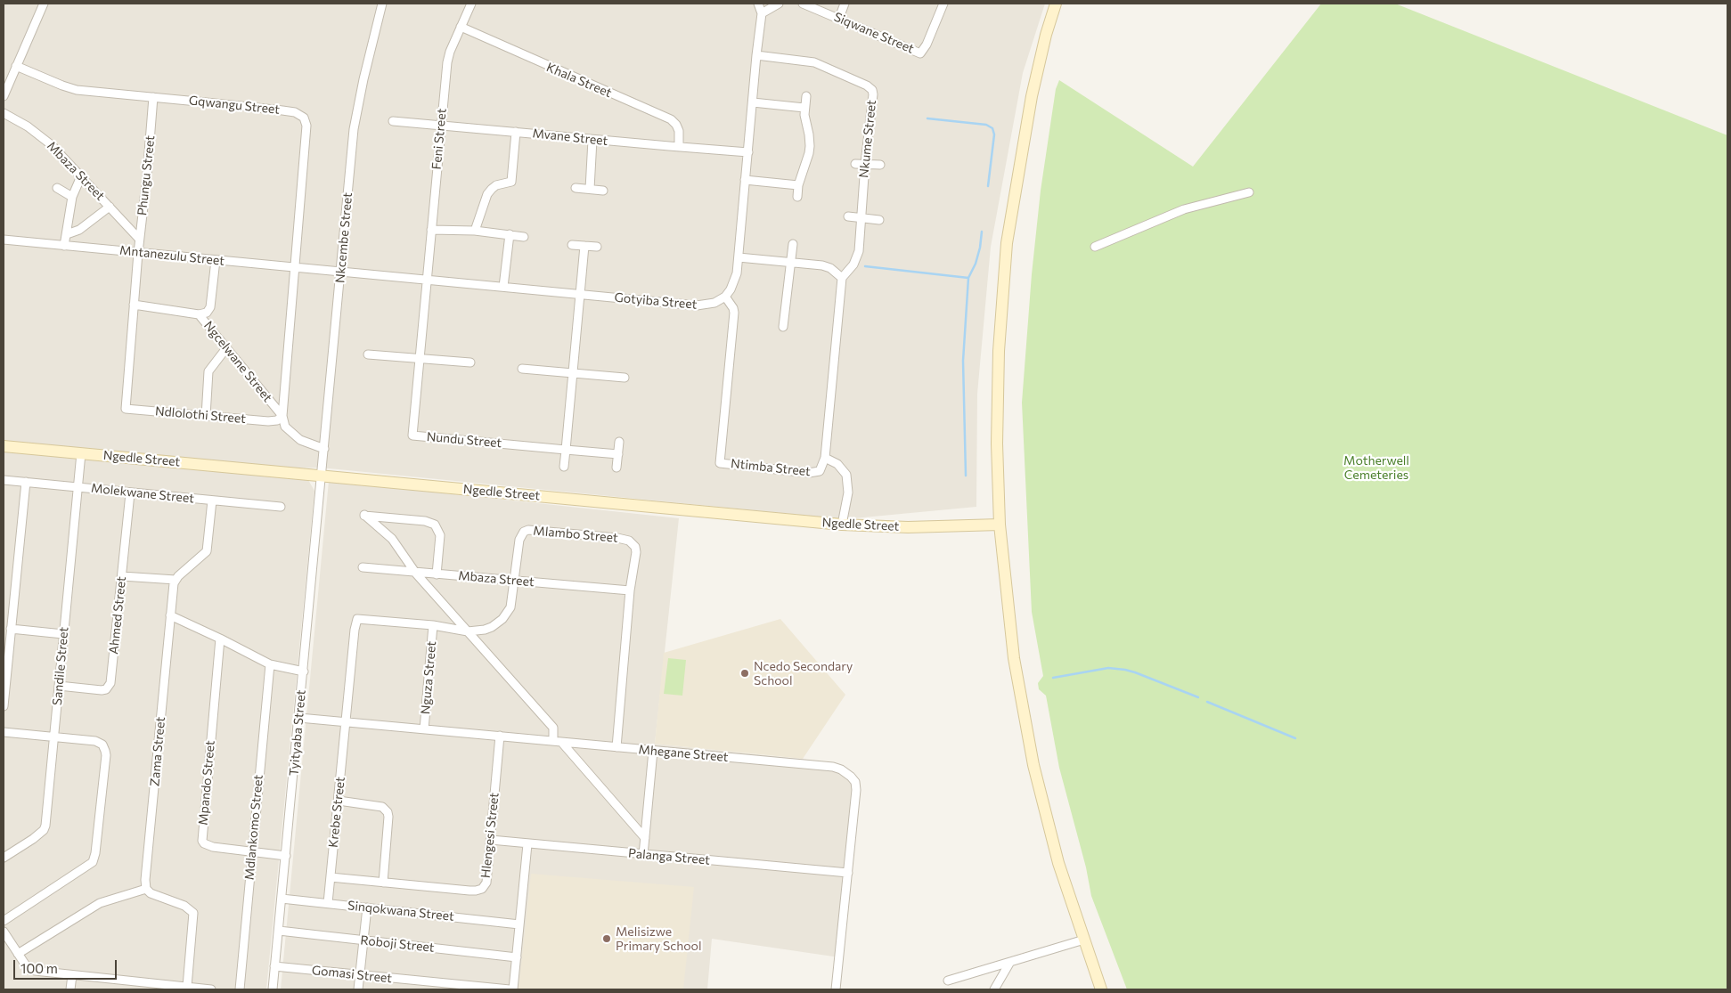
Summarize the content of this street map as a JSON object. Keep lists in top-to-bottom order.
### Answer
{
  "streets": {
    "main road": ["Ngedle Street"],
    "street": [
      "Siqwane Street",
      "Khala Street",
      "Gqwangu Street",
      "Mvane Street",
      "Feni Street",
      "Nkume Street",
      "Mbaza Street",
      "Phungu Street",
      "Nkcembe Street",
      "Mntanezulu Street",
      "Gotyiba Street",
      "Ngcelwane Street",
      "Ndlolothi Street",
      "Nundu Street",
      "Ntimba Street",
      "Molekwane Street",
      "Mlambo Street",
      "Ahmed Street",
      "Sandile Street",
      "Nguza Street",
      "Tyityaba Street",
      "Zama Street",
      "Mhegane Street",
      "Mpando Street",
      "Krebe Street",
      "Mdlankomo Street",
      "Hlengesi Street",
      "Palanga Street",
      "Sinqokwana Street",
      "Roboji Street",
      "Gomasi Street"
    ]
  },
  "crossings": [
    ["Khala Street", "Mvane Street"],
    ["Khala Street", "Feni Street"],
    ["Gqwangu Street", "Phungu Street"],
    ["Gqwangu Street", "Mntanezulu Street"],
    ["Mvane Street", "Feni Street"],
    ["Feni Street", "Gotyiba Street"],
    ["Feni Street", "Nundu Street"],
    ["Nkume Street", "Ntimba Street"],
    ["Mbaza Street", "Phungu Street"],
    ["Mbaza Street", "Mlambo Street"],
    ["Phungu Street", "Mntanezulu Street"],
    ["Phungu Street", "Ndlolothi Street"],
    ["Nkcembe Street", "Mntanezulu Street"],
    ["Nkcembe Street", "Gotyiba Street"],
    ["Nkcembe Street", "Ngcelwane Street"],
    ["Nkcembe Street", "Ngedle Street"],
    ["Nkcembe Street", "Tyityaba Street"],
    ["Mntanezulu Street", "Gotyiba Street"],
    ["Mntanezulu Street", "Ndlolothi Street"],
    ["Gotyiba Street", "Nundu Street"],
    ["Gotyiba Street", "Ntimba Street"],
    ["Ngcelwane Street", "Ndlolothi Street"],
    ["Ngedle Street", "Sandile Street"],
    ["Ngedle Street", "Tyityaba Street"],
    ["Molekwane Street", "Ahmed Street"],
    ["Molekwane Street", "Sandile Street"],
    ["Mlambo Street", "Nguza Street"],
    ["Mlambo Street", "Mhegane Street"],
    ["Mlambo Street", "Krebe Street"],
    ["Ahmed Street", "Sandile Street"],
    ["Nguza Street", "Mhegane Street"],
    ["Tyityaba Street", "Mhegane Street"],
    ["Tyityaba Street", "Mpando Street"],
    ["Tyityaba Street", "Sinqokwana Street"],
    ["Tyityaba Street", "Roboji Street"],
    ["Tyityaba Street", "Gomasi Street"],
    ["Mhegane Street", "Krebe Street"],
    ["Mhegane Street", "Hlengesi Street"],
    ["Mhegane Street", "Palanga Street"],
    ["Mpando Street", "Mdlankomo Street"],
    ["Krebe Street", "Hlengesi Street"],
    ["Krebe Street", "Sinqokwana Street"],
    ["Hlengesi Street", "Palanga Street"]
  ],
  "parks": ["Motherwell Cemeteries"],
  "places": ["Ncedo Secondary School", "Melisizwe Primary School"],
  "scale_bar": "100 m"
}
